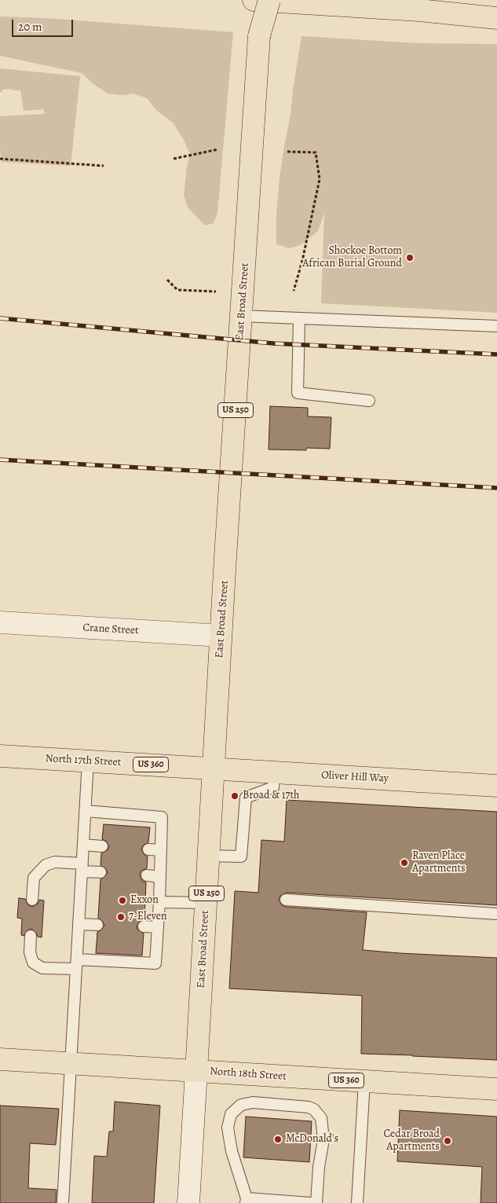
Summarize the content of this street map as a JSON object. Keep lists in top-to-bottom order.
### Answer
{
  "streets": {
    "main road": [
      "East Broad Street",
      "US 250",
      "North 17th Street",
      "US 360",
      "Oliver Hill Way",
      "North 18th Street"
    ],
    "street": ["Crane Street"]
  },
  "crossings": [
    ["East Broad Street", "Crane Street"],
    ["East Broad Street", "North 17th Street"],
    ["East Broad Street", "Oliver Hill Way"],
    ["East Broad Street", "North 18th Street"],
    ["North 17th Street", "Oliver Hill Way"]
  ],
  "places": [
    "Shockoe Bottom African Burial Ground",
    "Broad & 17th",
    "Raven Place Apartments",
    "Exxon",
    "7-Eleven",
    "McDonald's",
    "Cedar Broad Apartments"
  ],
  "scale_bar": "20 m"
}
